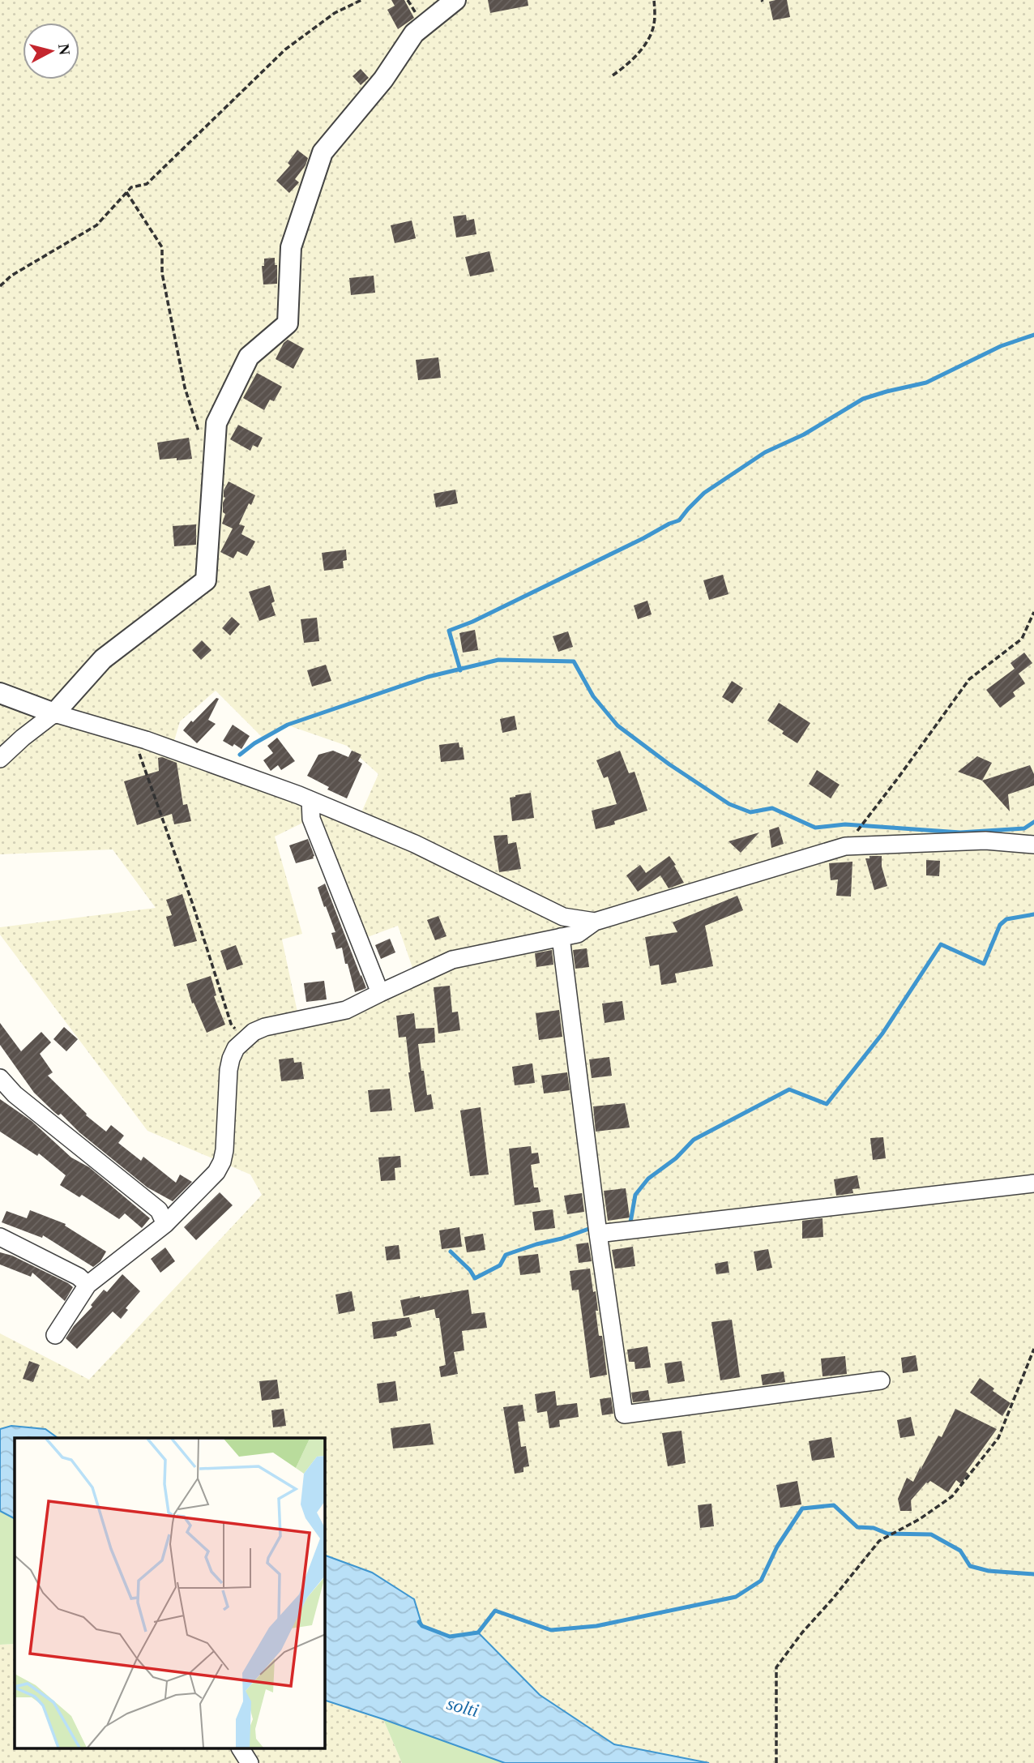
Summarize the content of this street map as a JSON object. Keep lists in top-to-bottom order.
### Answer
{
  "water": ["solti"],
  "north": "right"
}
